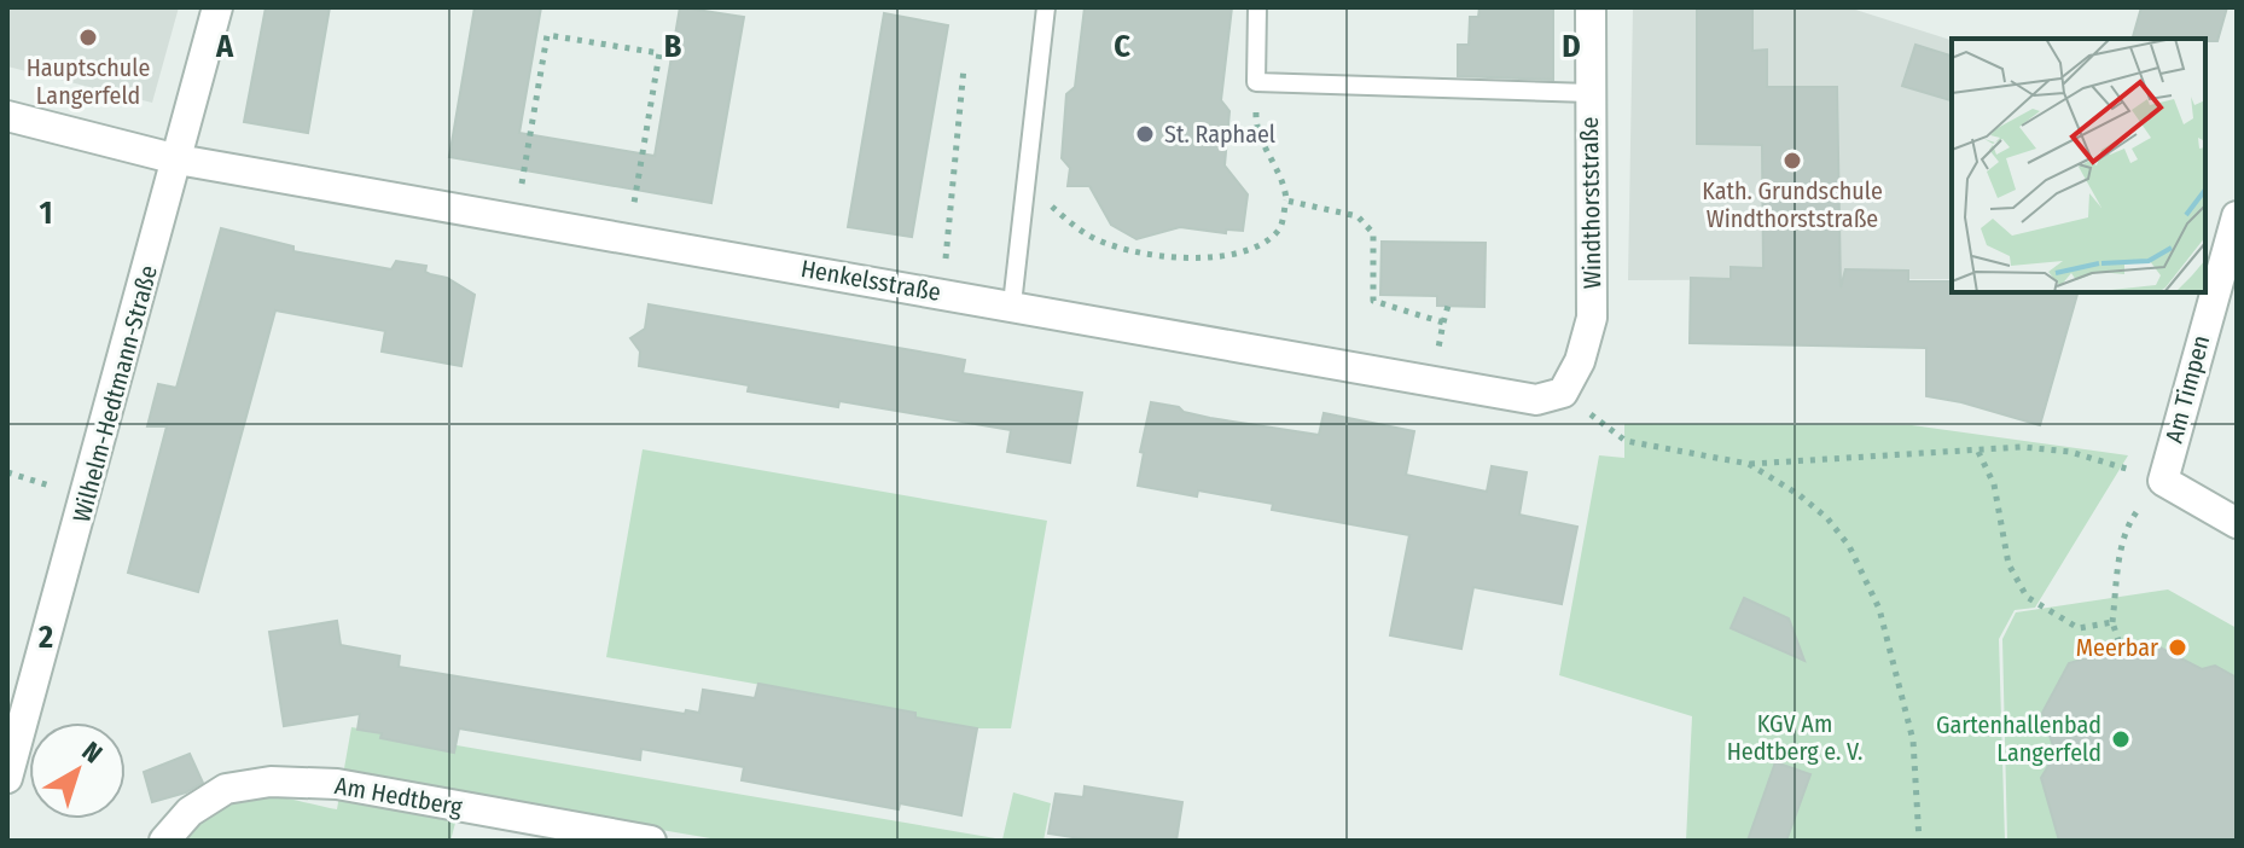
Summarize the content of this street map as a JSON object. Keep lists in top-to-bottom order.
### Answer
{
  "streets": {
    "street": [
      "Windthorststraße",
      "Henkelsstraße",
      "Am Timpen",
      "Wilhelm-Hedtmann-Straße",
      "Am Hedtberg"
    ]
  },
  "crossings": [
    ["Windthorststraße", "Henkelsstraße"],
    ["Henkelsstraße", "Wilhelm-Hedtmann-Straße"]
  ],
  "parks": ["KGV Am Hedtberg e. V."],
  "places": [
    "Hauptschule Langerfeld",
    "St. Raphael",
    "Kath. Grundschule Windthorststraße",
    "Meerbar",
    "Gartenhallenbad Langerfeld"
  ],
  "north": "top right",
  "grid": {
    "columns": [
      "A",
      "B",
      "C",
      "D"
    ],
    "rows": ["1", "2"]
  }
}
